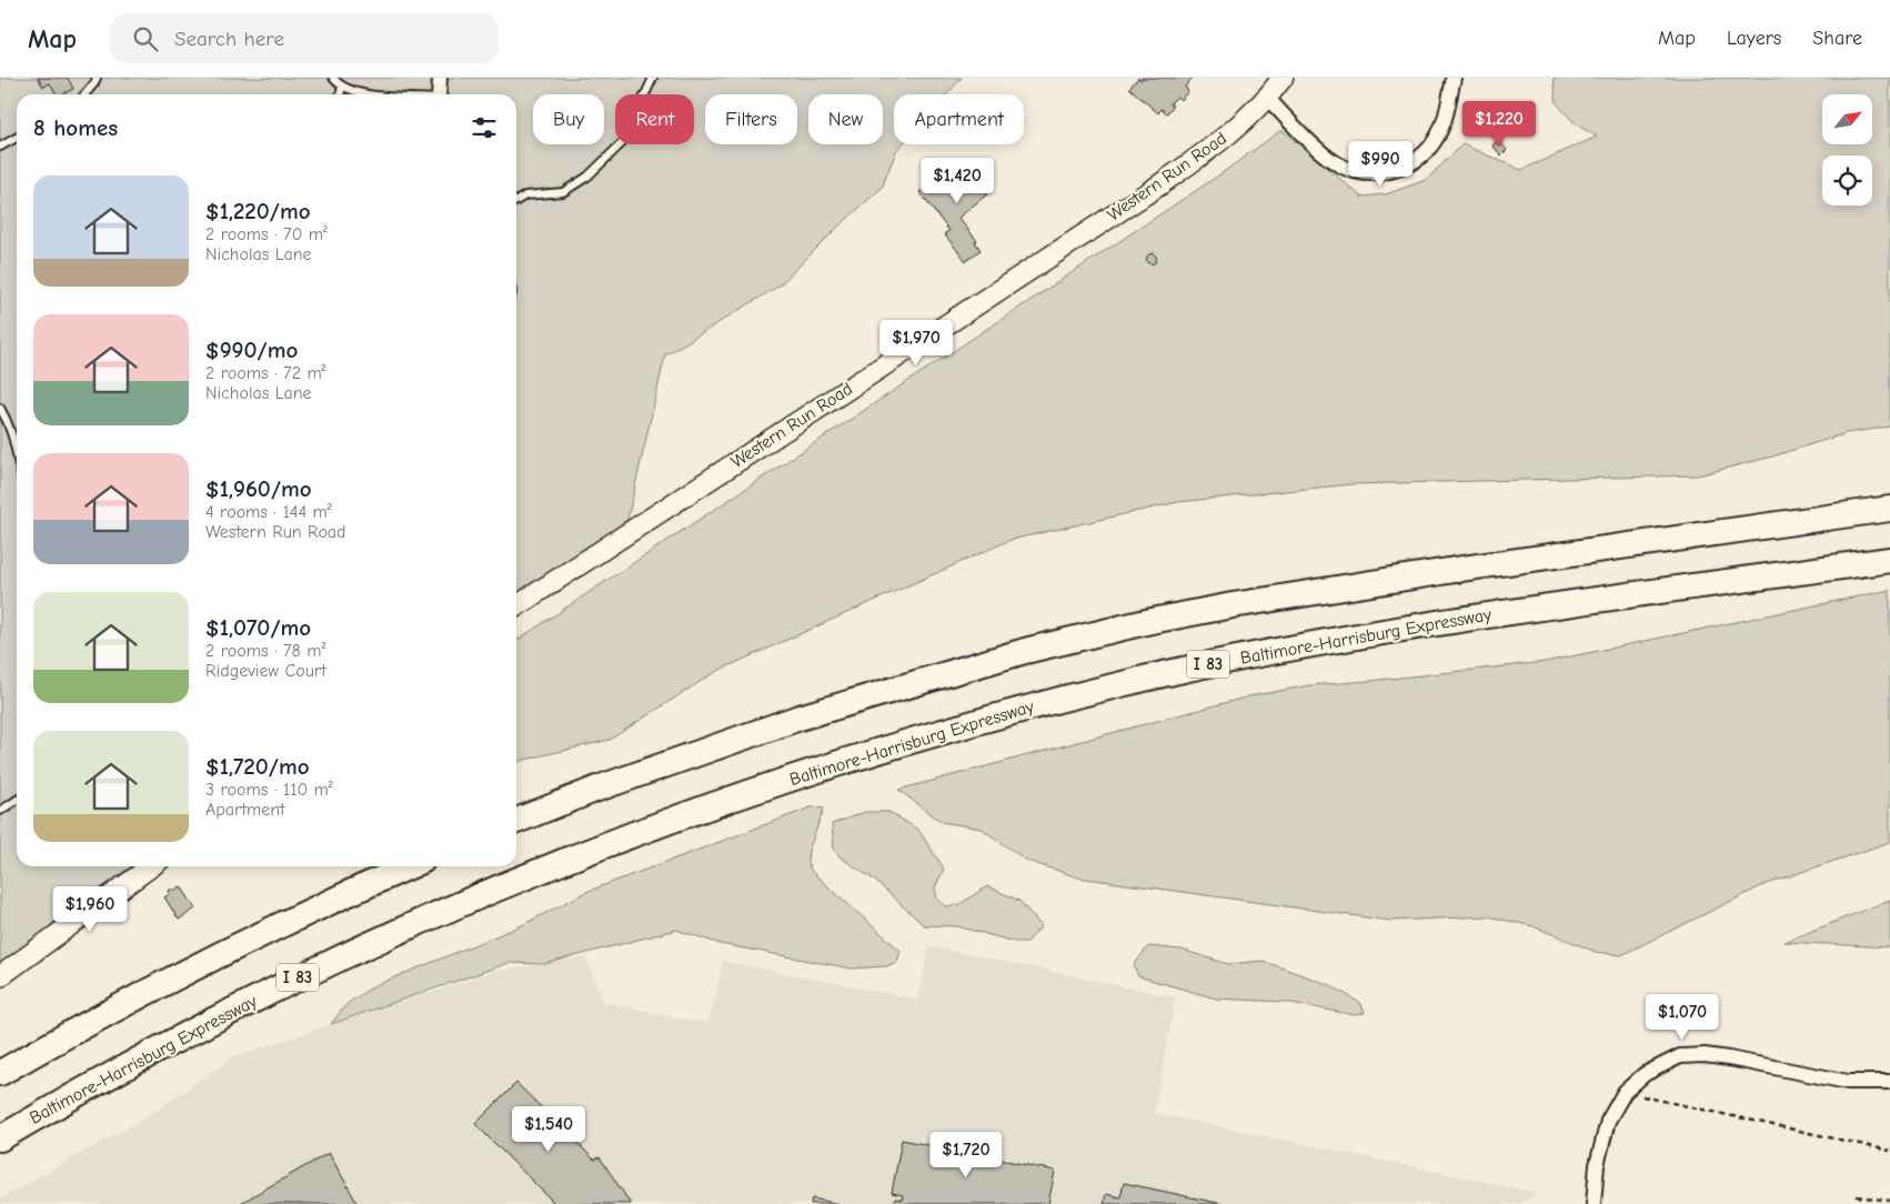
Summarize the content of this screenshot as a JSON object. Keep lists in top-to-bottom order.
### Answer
{
  "streets": {
    "highway": ["Baltimore-Harrisburg Expressway", "I 83"],
    "street": ["Western Run Road"]
  },
  "north": "top right",
  "page": {
    "header": "Map",
    "search": "Search here",
    "nav": ["Map", "Layers", "Share"],
    "chip": [
      "Buy",
      "Rent",
      "Filters",
      "New",
      "Apartment"
    ],
    "heading": "8 homes",
    "price": [
      "$1,220",
      "$990",
      "$1,420",
      "$1,970",
      "$1,960",
      "$1,070",
      "$1,540",
      "$1,720"
    ],
    "list": [
      {
        "name": "$1,220/mo",
        "note": "2 rooms · 70 m² · Nicholas Lane"
      },
      {
        "name": "$990/mo",
        "note": "2 rooms · 72 m² · Nicholas Lane"
      },
      {
        "name": "$1,960/mo",
        "note": "4 rooms · 144 m² · Western Run Road"
      },
      {
        "name": "$1,070/mo",
        "note": "2 rooms · 78 m² · Ridgeview Court"
      },
      {
        "name": "$1,720/mo",
        "note": "3 rooms · 110 m² · Apartment"
      }
    ]
  }
}
